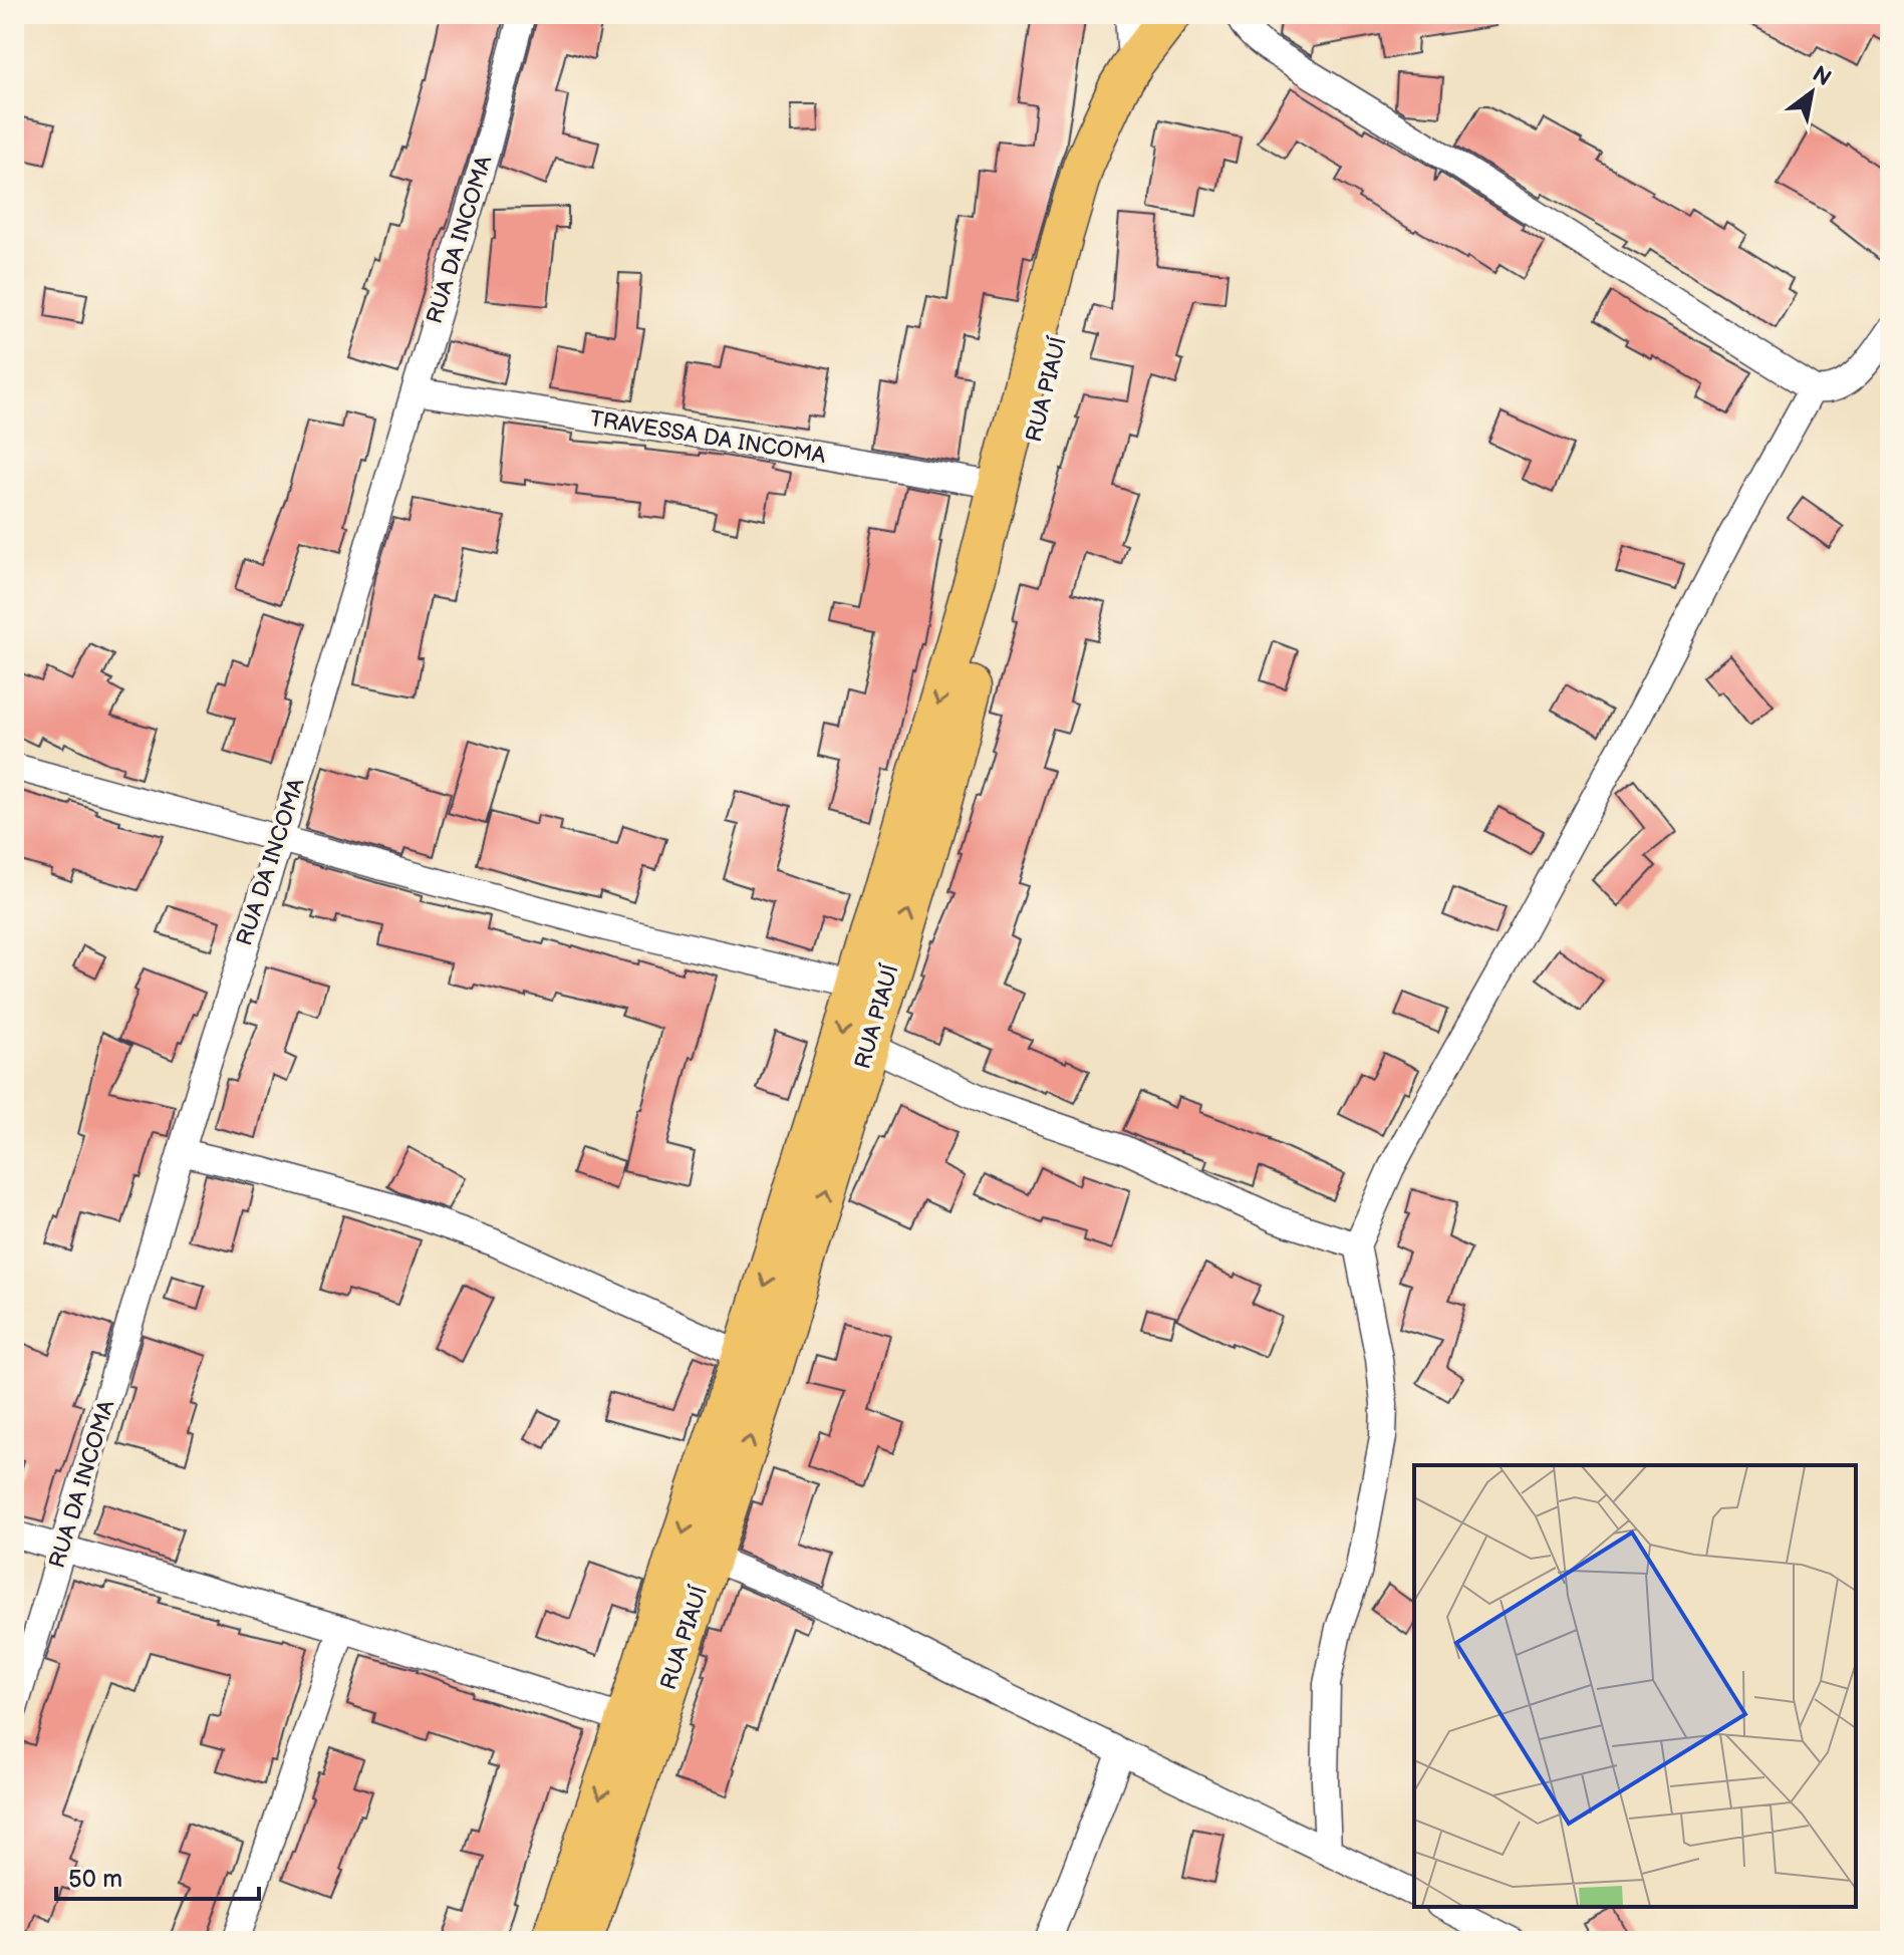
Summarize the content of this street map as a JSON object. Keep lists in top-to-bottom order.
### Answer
{
  "streets": {
    "main road": ["RUA PIAUÍ"],
    "street": ["RUA DA INCOMA", "TRAVESSA DA INCOMA"]
  },
  "crossings": [
    ["RUA DA INCOMA", "TRAVESSA DA INCOMA"],
    ["RUA PIAUÍ", "TRAVESSA DA INCOMA"]
  ],
  "scale_bar": "50 m",
  "north": "top right"
}
